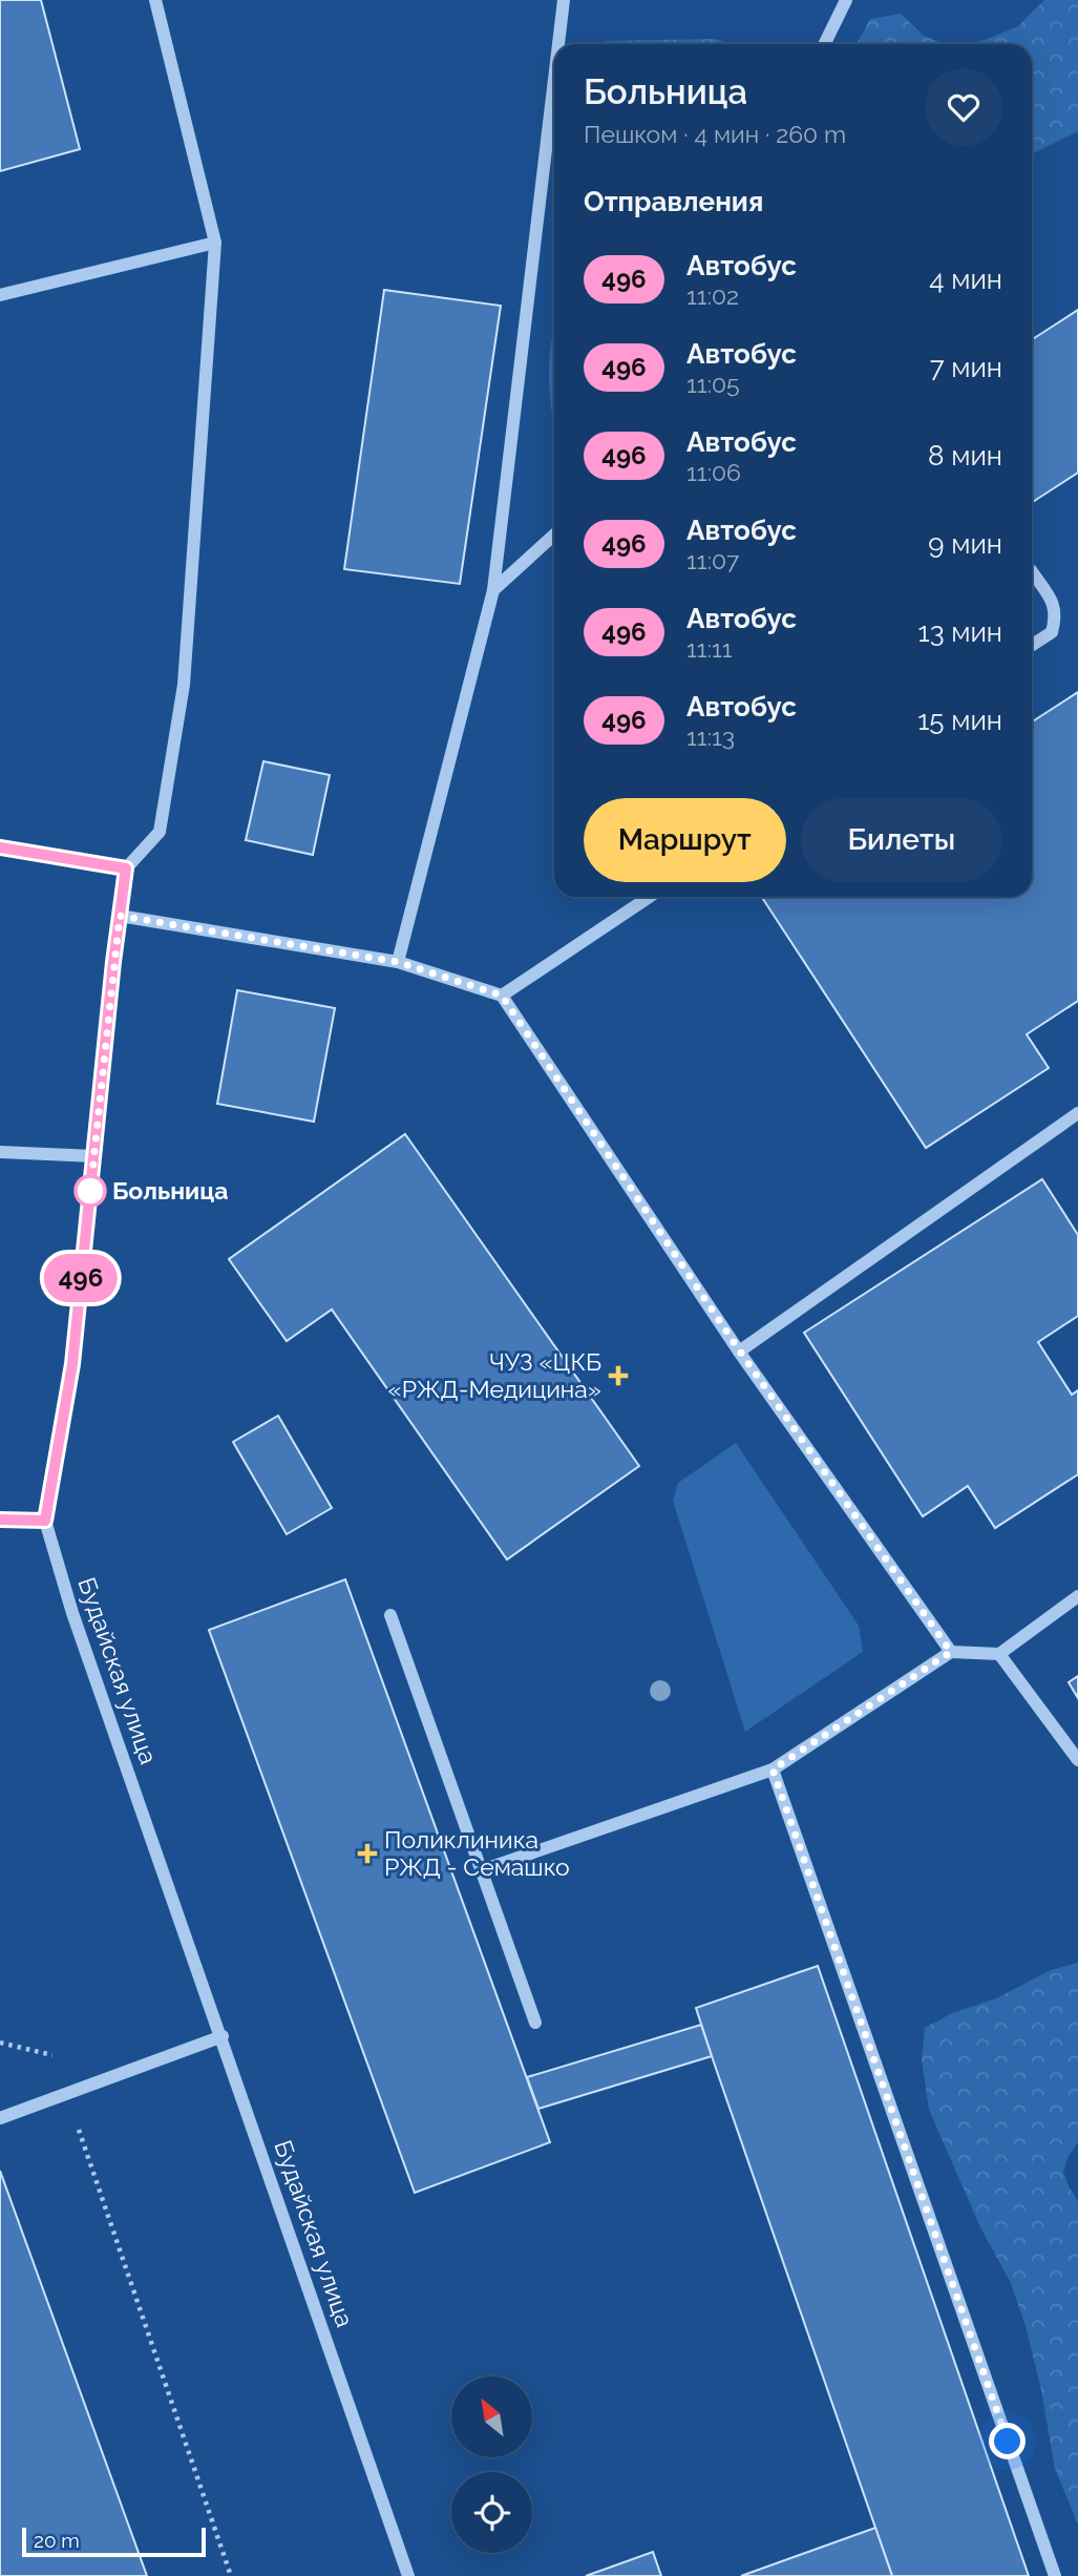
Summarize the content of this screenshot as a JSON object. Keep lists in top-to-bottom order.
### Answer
{
  "streets": {
    "street": ["Будайская улица"]
  },
  "places": {
    "other": ["Больница"],
    "health": ["ЧУЗ «ЦКБ «РЖД-Медицина»", "Поликлиника РЖД - Семашко"]
  },
  "lines": ["bus line 496"],
  "scale_bar": "20 m",
  "north": "top left",
  "page": {
    "on_map": "496",
    "heading": [
      ["Больница", "Пешком · 4 мин · 260 m"],
      "Отправления"
    ],
    "list": [
      {
        "mark": "496",
        "name": "Автобус",
        "note": "11:02",
        "value": "4 мин"
      },
      {
        "mark": "496",
        "name": "Автобус",
        "note": "11:05",
        "value": "7 мин"
      },
      {
        "mark": "496",
        "name": "Автобус",
        "note": "11:06",
        "value": "8 мин"
      },
      {
        "mark": "496",
        "name": "Автобус",
        "note": "11:07",
        "value": "9 мин"
      },
      {
        "mark": "496",
        "name": "Автобус",
        "note": "11:11",
        "value": "13 мин"
      },
      {
        "mark": "496",
        "name": "Автобус",
        "note": "11:13",
        "value": "15 мин"
      }
    ],
    "buttons": ["Маршрут", "Билеты"],
    "scale": "20 m"
  }
}
